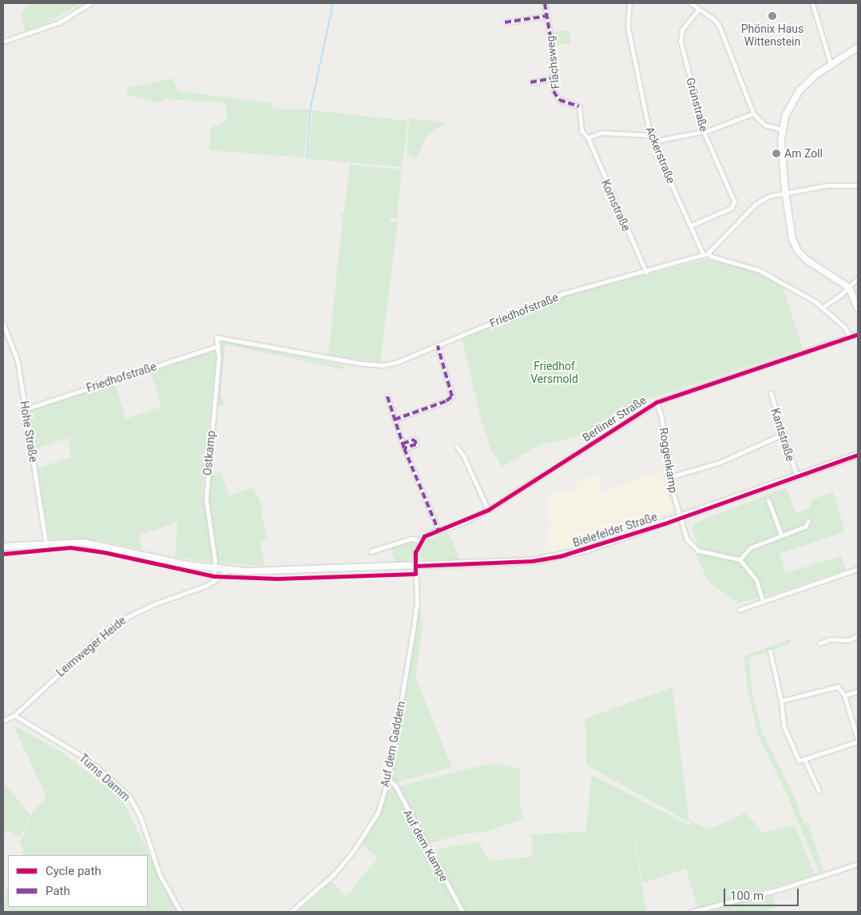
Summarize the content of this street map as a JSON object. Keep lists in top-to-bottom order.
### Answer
{
  "streets": {
    "main road": ["Bielefelder Straße"],
    "street": [
      "Flachsweg",
      "Grünstraße",
      "Ackerstraße",
      "Kornstraße",
      "Friedhofstraße",
      "Berliner Straße",
      "Hohe Straße",
      "Kantstraße",
      "Ostkamp",
      "Roggenkamp",
      "Leimweger Heide",
      "Auf dem Gaddern",
      "Türns Damm",
      "Auf dem Kampe"
    ]
  },
  "crossings": [
    ["Flachsweg", "Kornstraße"],
    ["Grünstraße", "Ackerstraße"],
    ["Ackerstraße", "Friedhofstraße"],
    ["Kornstraße", "Friedhofstraße"],
    ["Friedhofstraße", "Hohe Straße"],
    ["Friedhofstraße", "Ostkamp"],
    ["Berliner Straße", "Roggenkamp"],
    ["Hohe Straße", "Bielefelder Straße"],
    ["Kantstraße", "Bielefelder Straße"],
    ["Ostkamp", "Bielefelder Straße"],
    ["Roggenkamp", "Bielefelder Straße"],
    ["Bielefelder Straße", "Leimweger Heide"],
    ["Bielefelder Straße", "Auf dem Gaddern"],
    ["Leimweger Heide", "Türns Damm"],
    ["Auf dem Gaddern", "Auf dem Kampe"]
  ],
  "parks": ["Friedhof Versmold"],
  "places": ["Phönix Haus Wittenstein", "Am Zoll"],
  "legend": ["Cycle path", "Path"],
  "scale_bar": "100 m"
}
